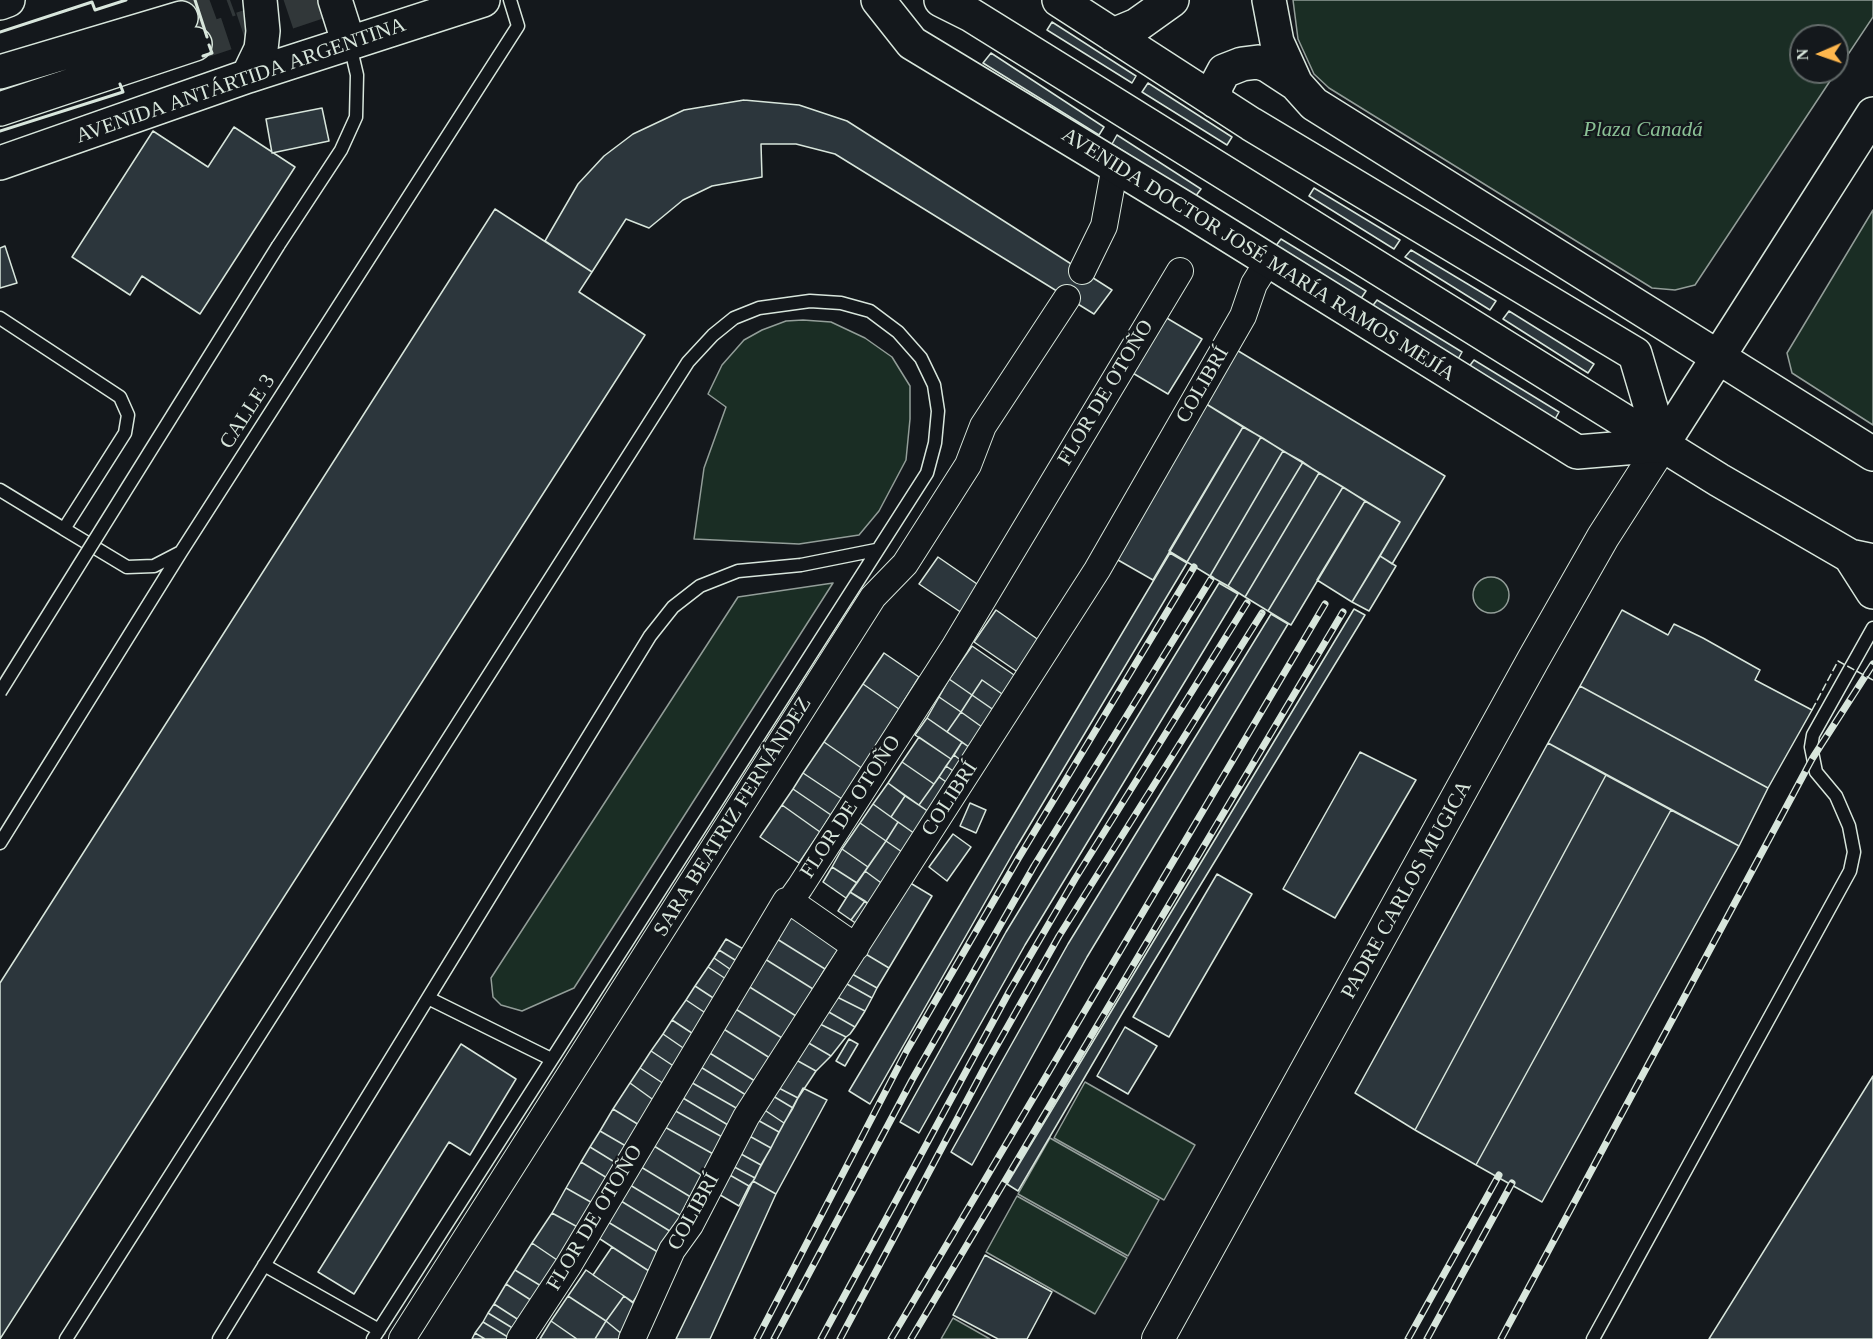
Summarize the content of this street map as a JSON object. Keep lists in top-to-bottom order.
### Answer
{
  "streets": {
    "main road": ["AVENIDA ANTÁRTIDA ARGENTINA", "AVENIDA DOCTOR JOSÉ MARÍA RAMOS MEJÍA"],
    "street": [
      "COLIBRÍ",
      "FLOR DE OTOÑO",
      "SARA BEATRIZ FERNÁNDEZ",
      "PADRE CARLOS MUGICA"
    ],
    "lane": ["CALLE 3"]
  },
  "crossings": [
    ["AVENIDA DOCTOR JOSÉ MARÍA RAMOS MEJÍA", "COLIBRÍ"],
    ["AVENIDA DOCTOR JOSÉ MARÍA RAMOS MEJÍA", "PADRE CARLOS MUGICA"]
  ],
  "parks": ["Plaza Canadá"],
  "north": "left"
}
